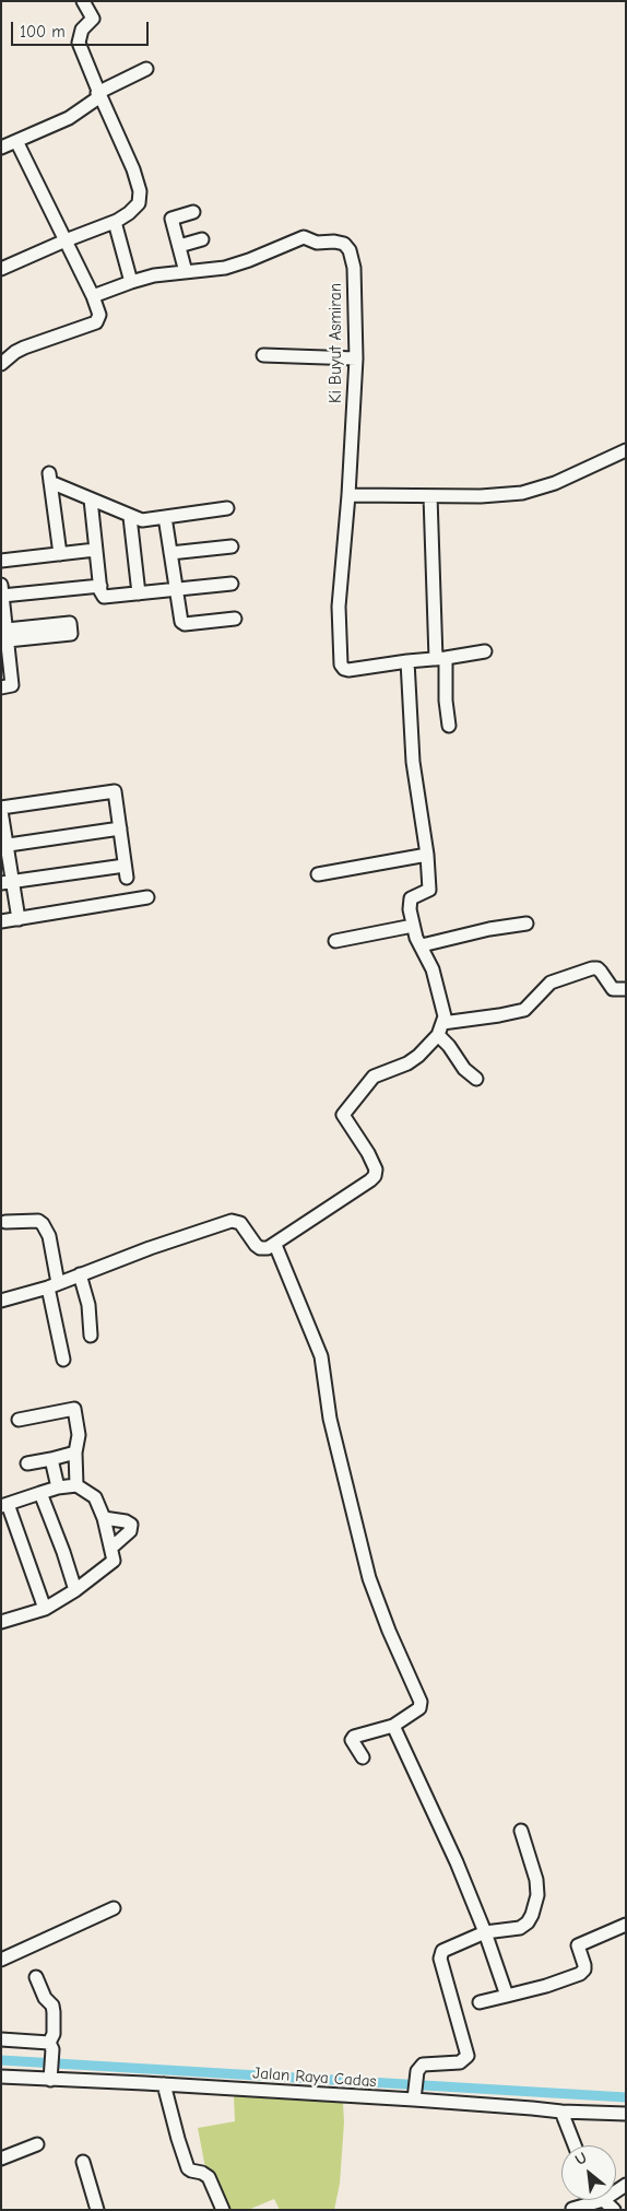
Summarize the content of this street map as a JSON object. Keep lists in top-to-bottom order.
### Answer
{
  "streets": {
    "street": ["Ki Buyut Asmiran", "Jalan Raya Cadas"]
  },
  "scale_bar": "100 m",
  "north": "top left"
}
